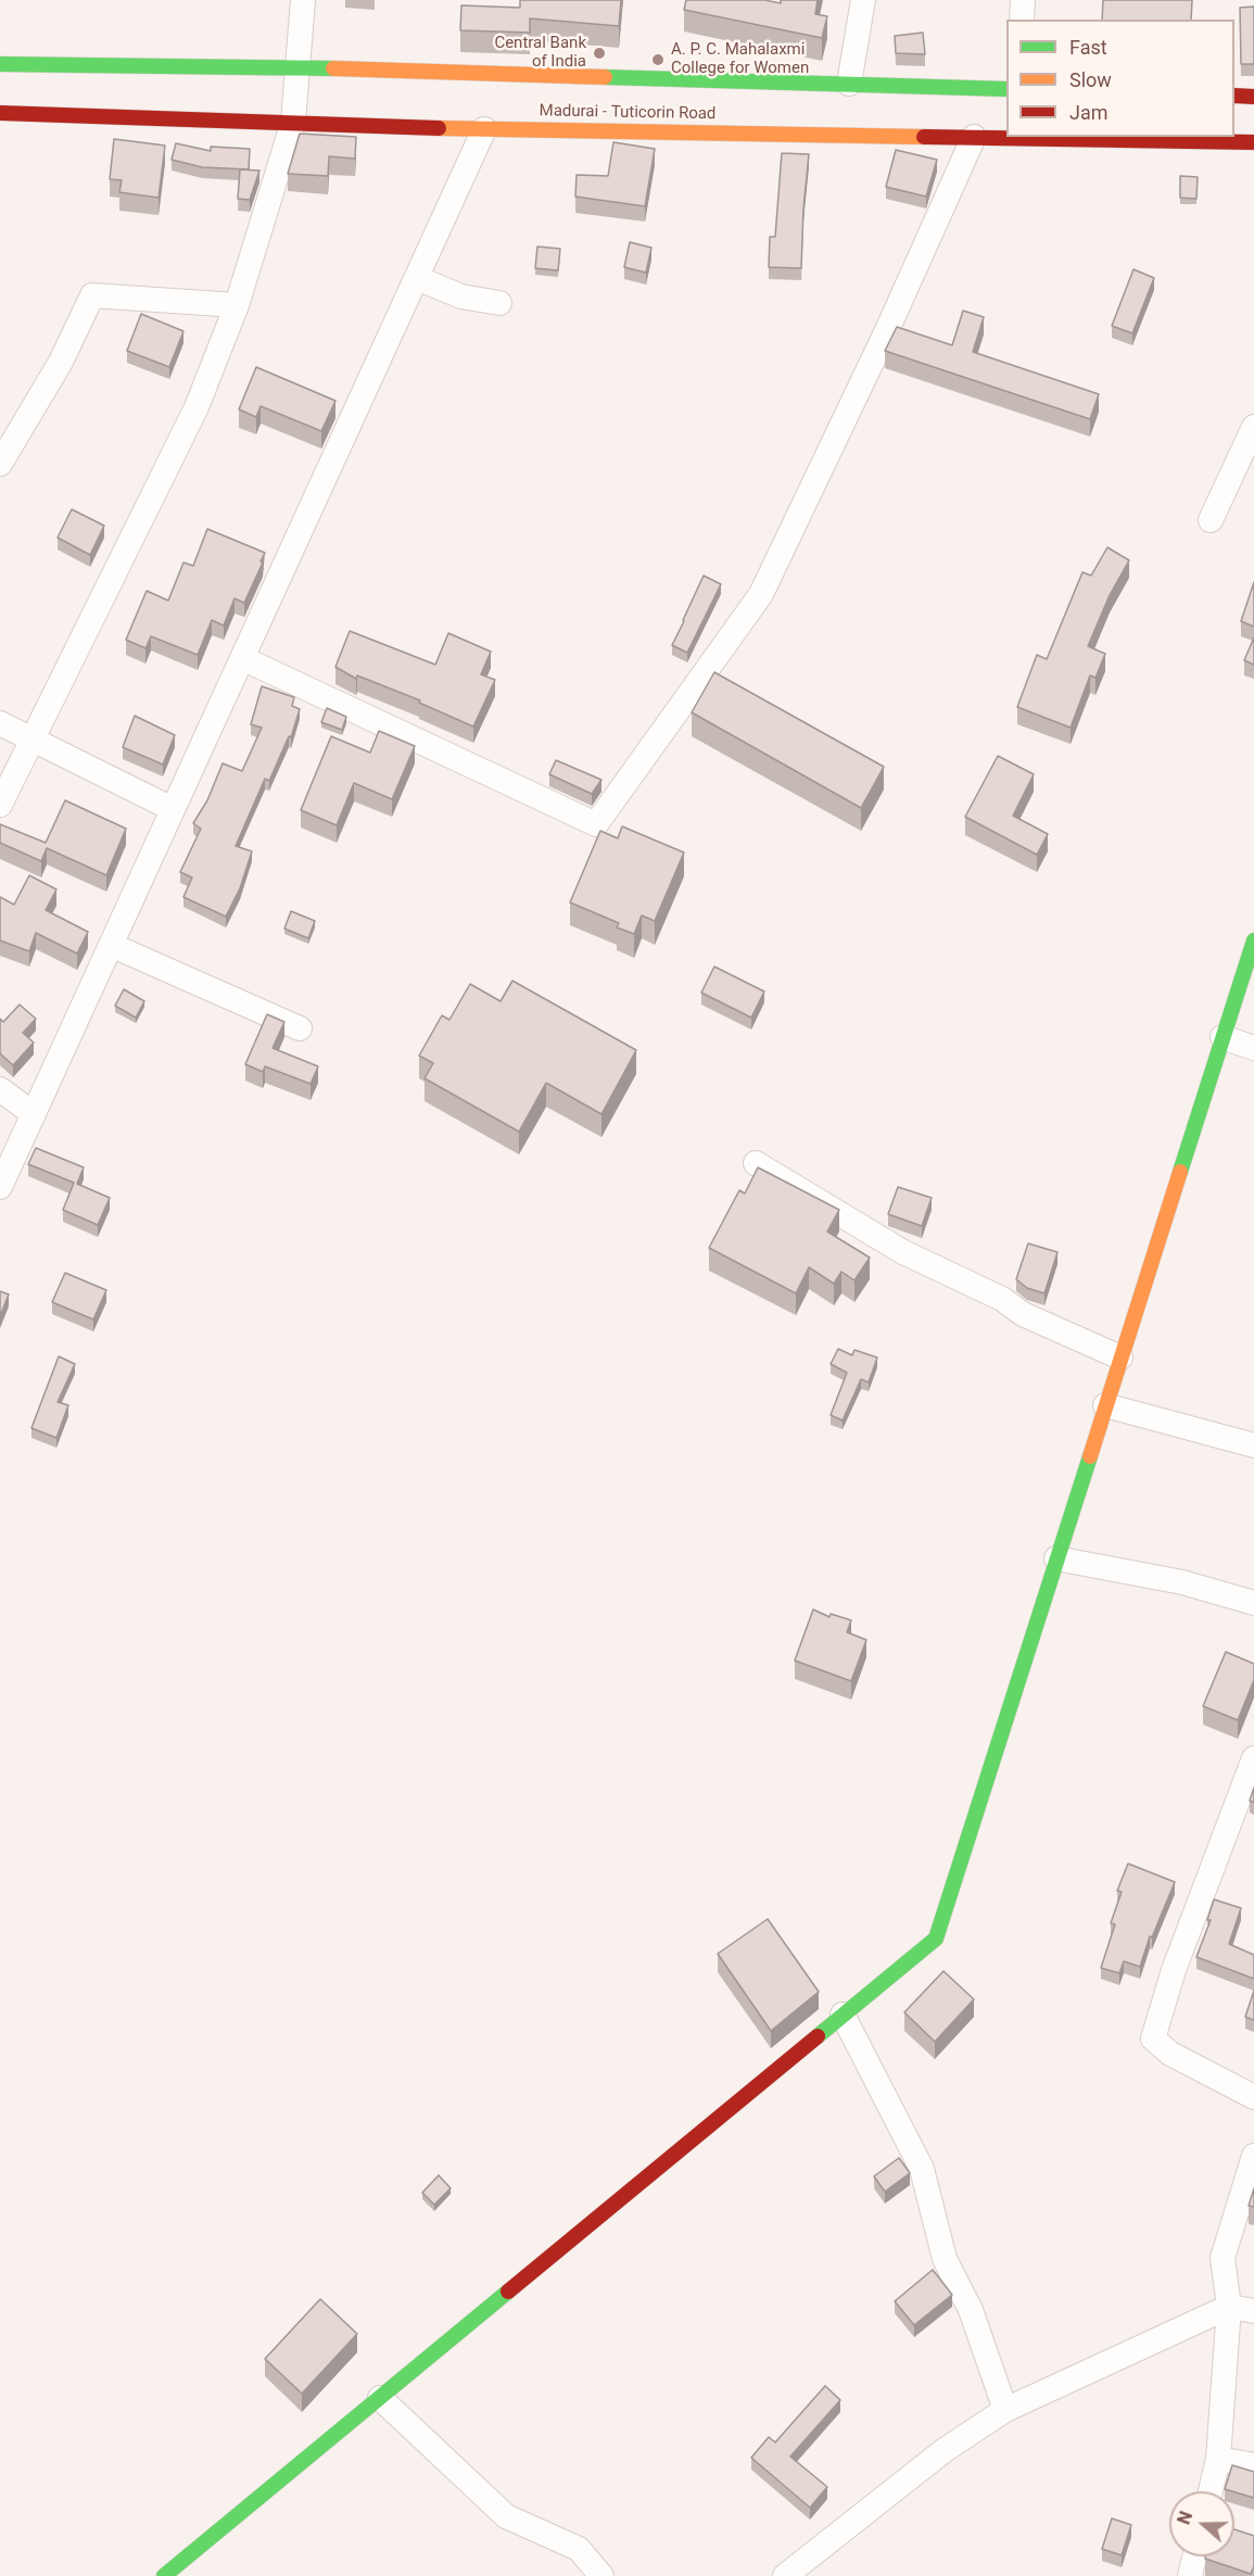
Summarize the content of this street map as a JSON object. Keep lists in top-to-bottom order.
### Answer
{
  "streets": {
    "main road": ["Madurai - Tuticorin Road"]
  },
  "places": ["Central Bank of India", "A. P. C. Mahalaxmi College for Women"],
  "legend": ["Fast", "Slow", "Jam"],
  "north": "left"
}
